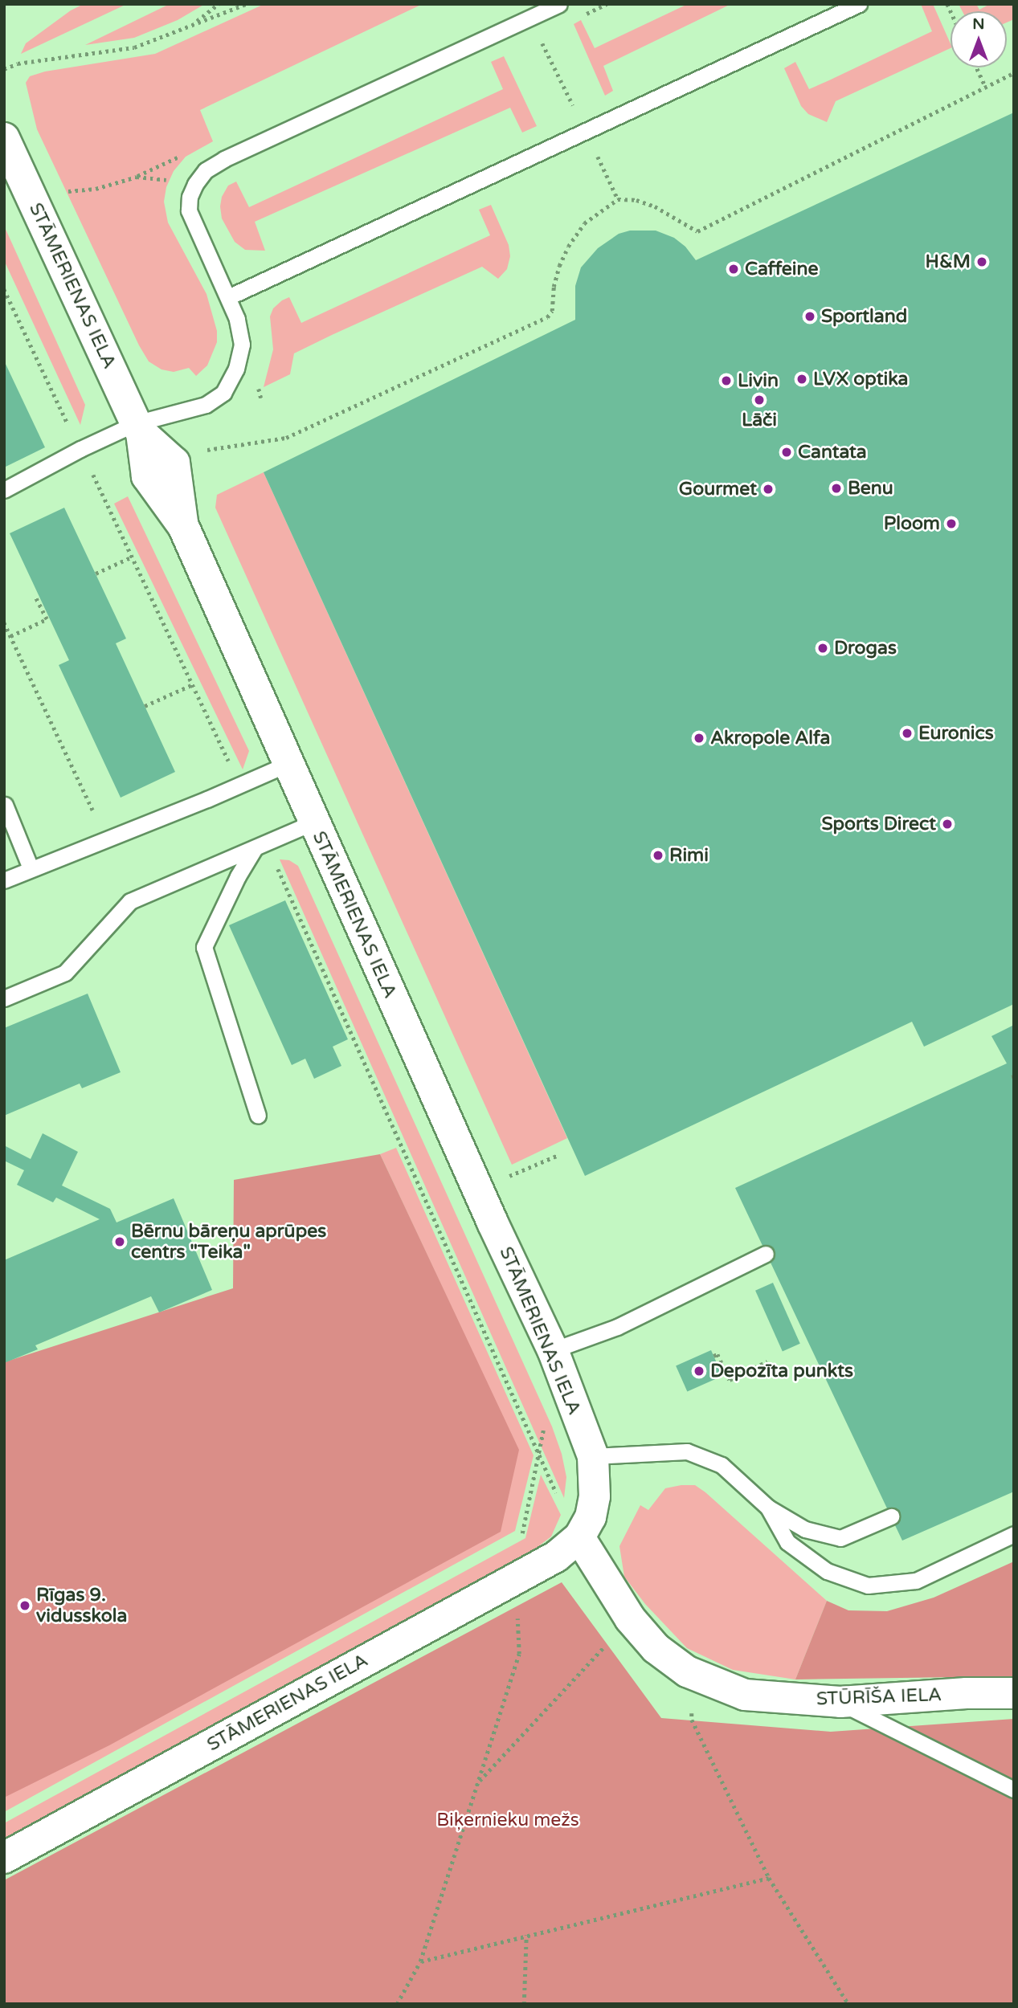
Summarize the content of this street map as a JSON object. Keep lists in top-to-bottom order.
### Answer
{
  "streets": {
    "street": ["STĀMERIENAS IELA", "STŪRĪŠA IELA"]
  },
  "crossings": [
    ["STĀMERIENAS IELA", "STŪRĪŠA IELA"]
  ],
  "parks": ["Biķernieku mežs"],
  "places": [
    "H&M",
    "Caffeine",
    "Sportland",
    "LVX optika",
    "Livin",
    "Lāči",
    "Cantata",
    "Benu",
    "Gourmet",
    "Ploom",
    "Drogas",
    "Euronics",
    "Akropole Alfa",
    "Sports Direct",
    "Rimi",
    "Bērnu bāreņu aprūpes centrs \"Teika\"",
    "Depozīta punkts",
    "Rīgas 9. vidusskola"
  ],
  "north": "top"
}
